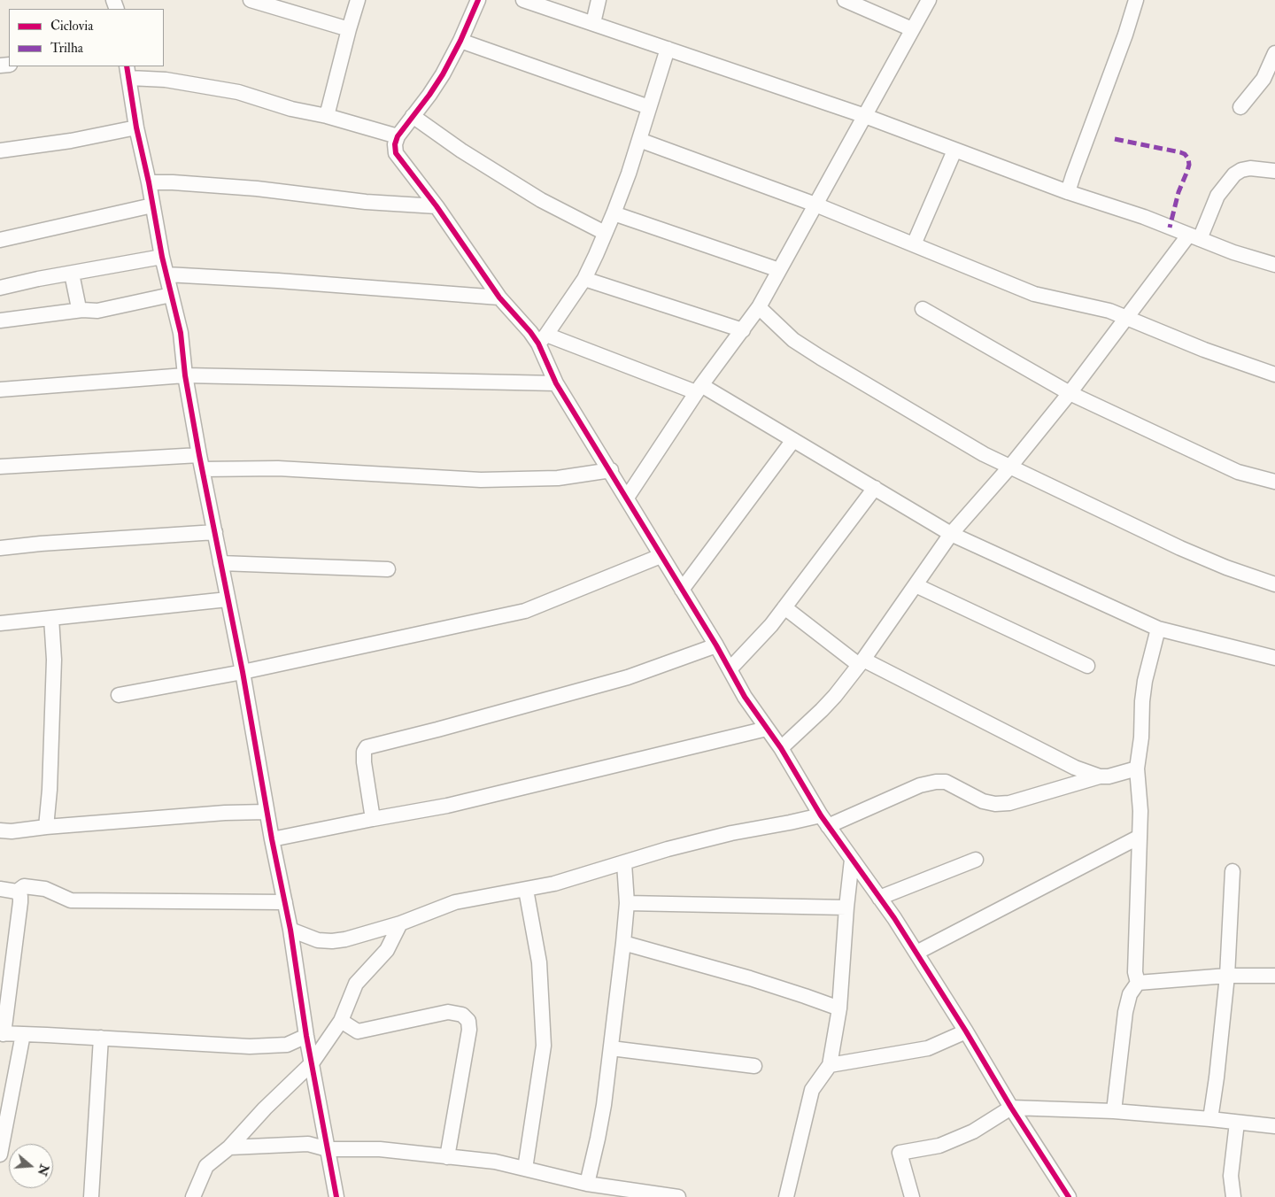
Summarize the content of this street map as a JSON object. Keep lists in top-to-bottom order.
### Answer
{
  "legend": ["Ciclovia", "Trilha"],
  "north": "right"
}
